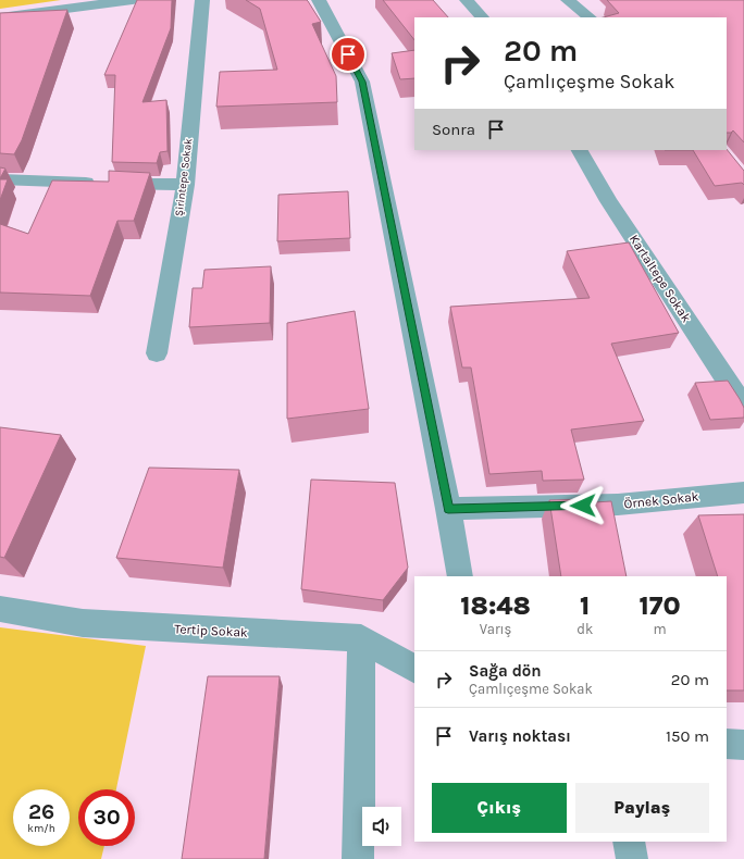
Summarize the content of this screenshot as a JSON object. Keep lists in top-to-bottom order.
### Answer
{
  "streets": {
    "street": [
      "Şirintepe Sokak",
      "Kartaltepe Sokak",
      "Örnek Sokak",
      "Tertip Sokak"
    ]
  },
  "page": {
    "turn": ["20 m", "Çamlıçeşme Sokak"],
    "then": "Sonra",
    "eta": [
      "18:48",
      "Varış",
      "1",
      "dk",
      "170",
      "m"
    ],
    "list": [
      {
        "name": "Sağa dön",
        "note": "Çamlıçeşme Sokak",
        "value": "20 m"
      },
      {
        "name": "Varış noktası",
        "value": "150 m"
      }
    ],
    "buttons": ["Çıkış", "Paylaş"],
    "speed": "26 km/h",
    "limit": "30"
  }
}
